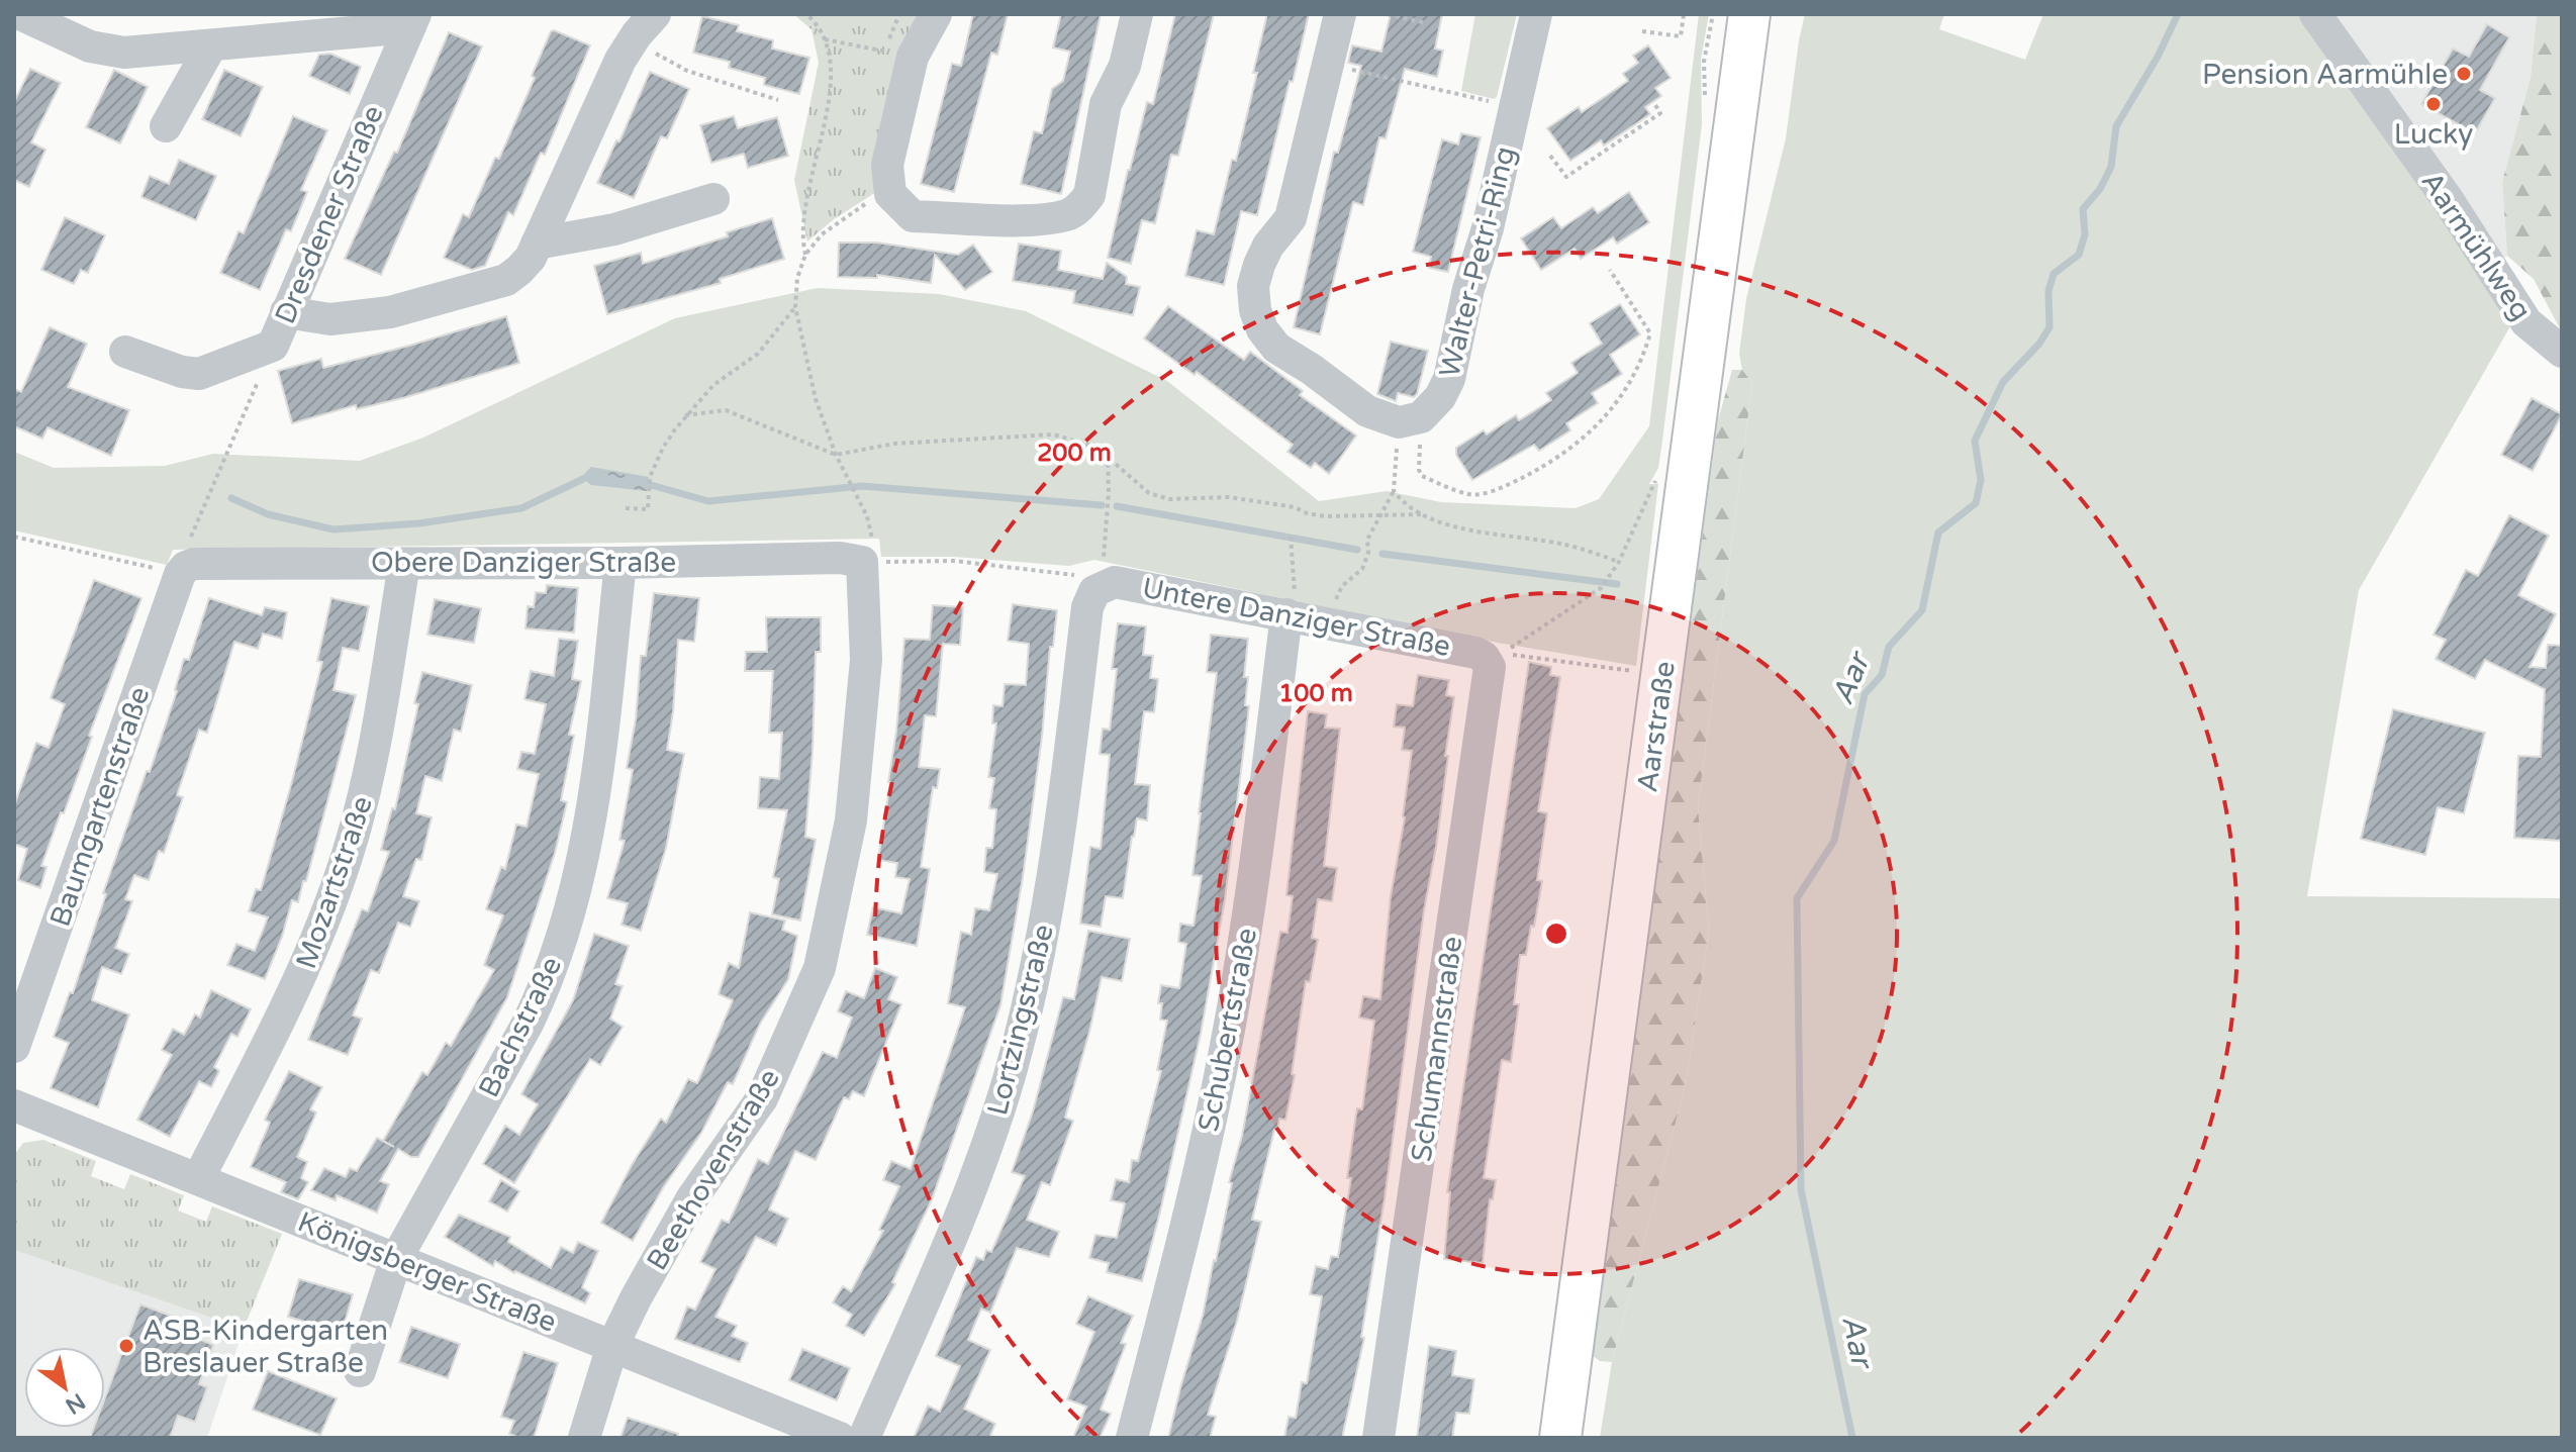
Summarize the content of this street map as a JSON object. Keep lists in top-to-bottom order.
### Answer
{
  "streets": {
    "main road": ["Aarstraße"],
    "street": [
      "Dresdener Straße",
      "Aarmühlweg",
      "Walter-Petri-Ring",
      "Obere Danziger Straße",
      "Untere Danziger Straße",
      "Baumgartenstraße",
      "Mozartstraße",
      "Lortzingstraße",
      "Bachstraße",
      "Schubertstraße",
      "Schumannstraße",
      "Beethovenstraße",
      "Königsberger Straße"
    ]
  },
  "crossings": [
    ["Obere Danziger Straße", "Baumgartenstraße"],
    ["Obere Danziger Straße", "Mozartstraße"],
    ["Obere Danziger Straße", "Bachstraße"],
    ["Obere Danziger Straße", "Beethovenstraße"],
    ["Untere Danziger Straße", "Lortzingstraße"],
    ["Untere Danziger Straße", "Schubertstraße"],
    ["Untere Danziger Straße", "Schumannstraße"],
    ["Mozartstraße", "Königsberger Straße"],
    ["Bachstraße", "Königsberger Straße"],
    ["Beethovenstraße", "Königsberger Straße"]
  ],
  "water": ["Aar"],
  "places": ["Pension Aarmühle", "Lucky", "ASB-Kindergarten Breslauer Straße"],
  "north": "bottom right",
  "rings": ["200 m", "100 m"]
}
